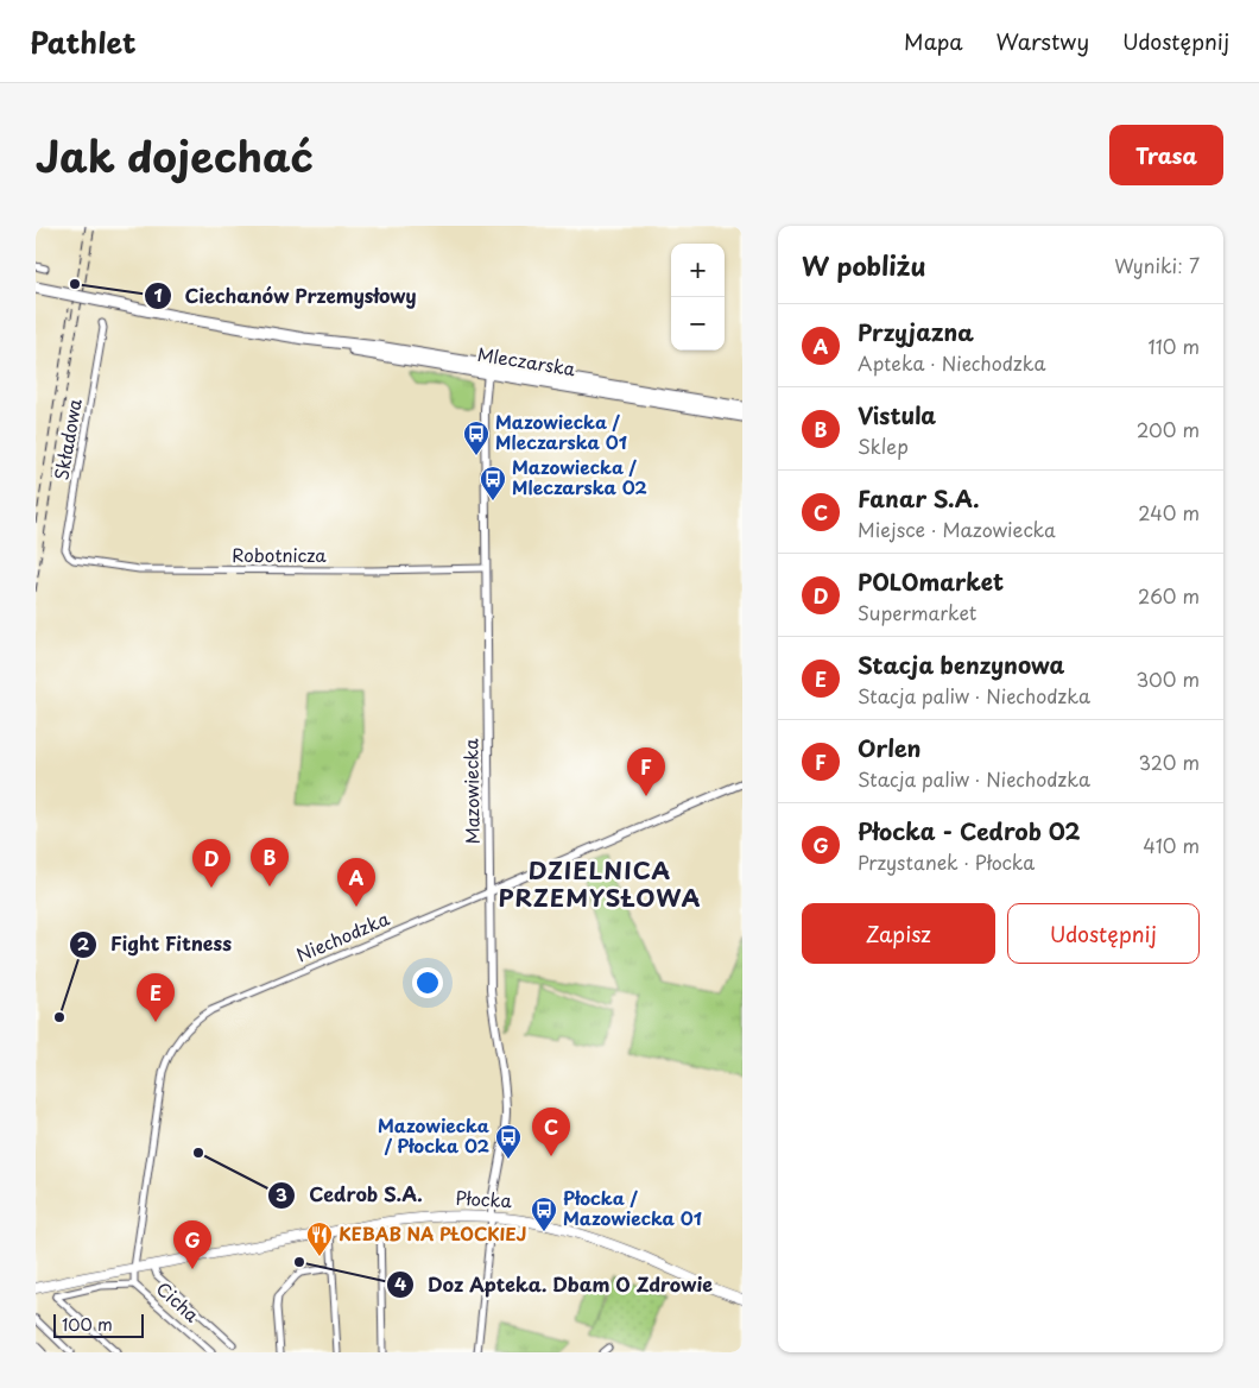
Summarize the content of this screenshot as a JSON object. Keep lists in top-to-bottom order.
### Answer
{
  "streets": {
    "main road": ["Mleczarska", "Płocka"],
    "street": [
      "Składowa",
      "Robotnicza",
      "Mazowiecka",
      "Niechodzka",
      "Cicha"
    ]
  },
  "crossings": [
    ["Mleczarska", "Mazowiecka"],
    ["Składowa", "Robotnicza"],
    ["Robotnicza", "Mazowiecka"],
    ["Mazowiecka", "Niechodzka"],
    ["Mazowiecka", "Płocka"],
    ["Niechodzka", "Płocka"],
    ["Niechodzka", "Cicha"],
    ["Płocka", "Cicha"]
  ],
  "districts": ["DZIELNICA PRZEMYSŁOWA"],
  "places": {
    "other": [
      "Ciechanów Przemysłowy",
      "Fight Fitness",
      "Cedrob S.A.",
      "Doz Apteka. Dbam O Zdrowie"
    ],
    "bus stop": [
      "Mazowiecka / Mleczarska 01",
      "Mazowiecka / Mleczarska 02",
      "Mazowiecka / Płocka 02",
      "Płocka / Mazowiecka 01"
    ],
    "restaurant": ["KEBAB NA PŁOCKIEJ"]
  },
  "scale_bar": "100 m",
  "page": {
    "header": "Pathlet",
    "nav": ["Mapa", "Warstwy", "Udostępnij"],
    "title": "Jak dojechać",
    "buttons": [
      "Trasa",
      ["Zapisz", "Udostępnij"]
    ],
    "heading": ["W pobliżu", "Wyniki: 7"],
    "map_buttons": ["+", "−"],
    "list": [
      {
        "mark": "A",
        "name": "Przyjazna",
        "note": "Apteka · Niechodzka",
        "value": "110 m"
      },
      {
        "mark": "B",
        "name": "Vistula",
        "note": "Sklep",
        "value": "200 m"
      },
      {
        "mark": "C",
        "name": "Fanar S.A.",
        "note": "Miejsce · Mazowiecka",
        "value": "240 m"
      },
      {
        "mark": "D",
        "name": "POLOmarket",
        "note": "Supermarket",
        "value": "260 m"
      },
      {
        "mark": "E",
        "name": "Stacja benzynowa",
        "note": "Stacja paliw · Niechodzka",
        "value": "300 m"
      },
      {
        "mark": "F",
        "name": "Orlen",
        "note": "Stacja paliw · Niechodzka",
        "value": "320 m"
      },
      {
        "mark": "G",
        "name": "Płocka - Cedrob 02",
        "note": "Przystanek · Płocka",
        "value": "410 m"
      }
    ],
    "pins": [
      "F",
      "B",
      "D",
      "A",
      "E",
      "C",
      "G"
    ],
    "scale": "100 m"
  }
}
